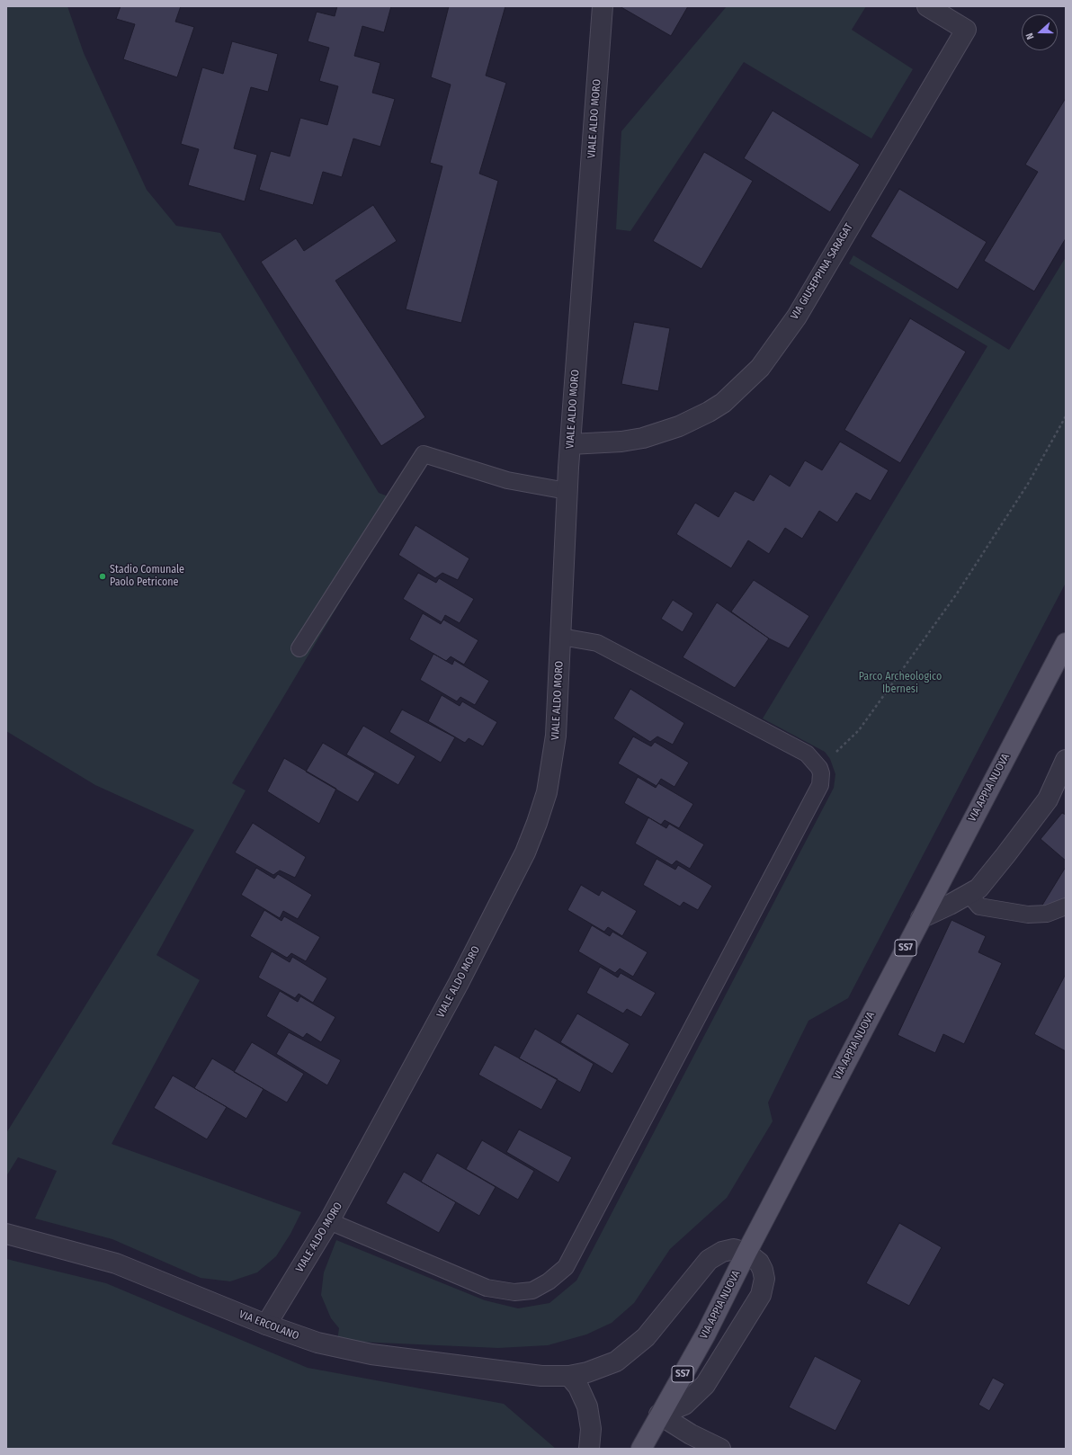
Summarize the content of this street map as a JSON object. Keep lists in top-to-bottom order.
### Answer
{
  "streets": {
    "main road": ["VIA APPIA NUOVA", "SS7"],
    "street": ["VIALE ALDO MORO", "VIA GIUSEPPINA SARAGAT", "VIA ERCOLANO"]
  },
  "crossings": [
    ["VIALE ALDO MORO", "VIA GIUSEPPINA SARAGAT"],
    ["VIALE ALDO MORO", "VIA ERCOLANO"],
    ["VIA APPIA NUOVA", "VIA ERCOLANO"]
  ],
  "parks": ["Parco Archeologico Ibernesi"],
  "places": ["Stadio Comunale Paolo Petricone"],
  "north": "left"
}
